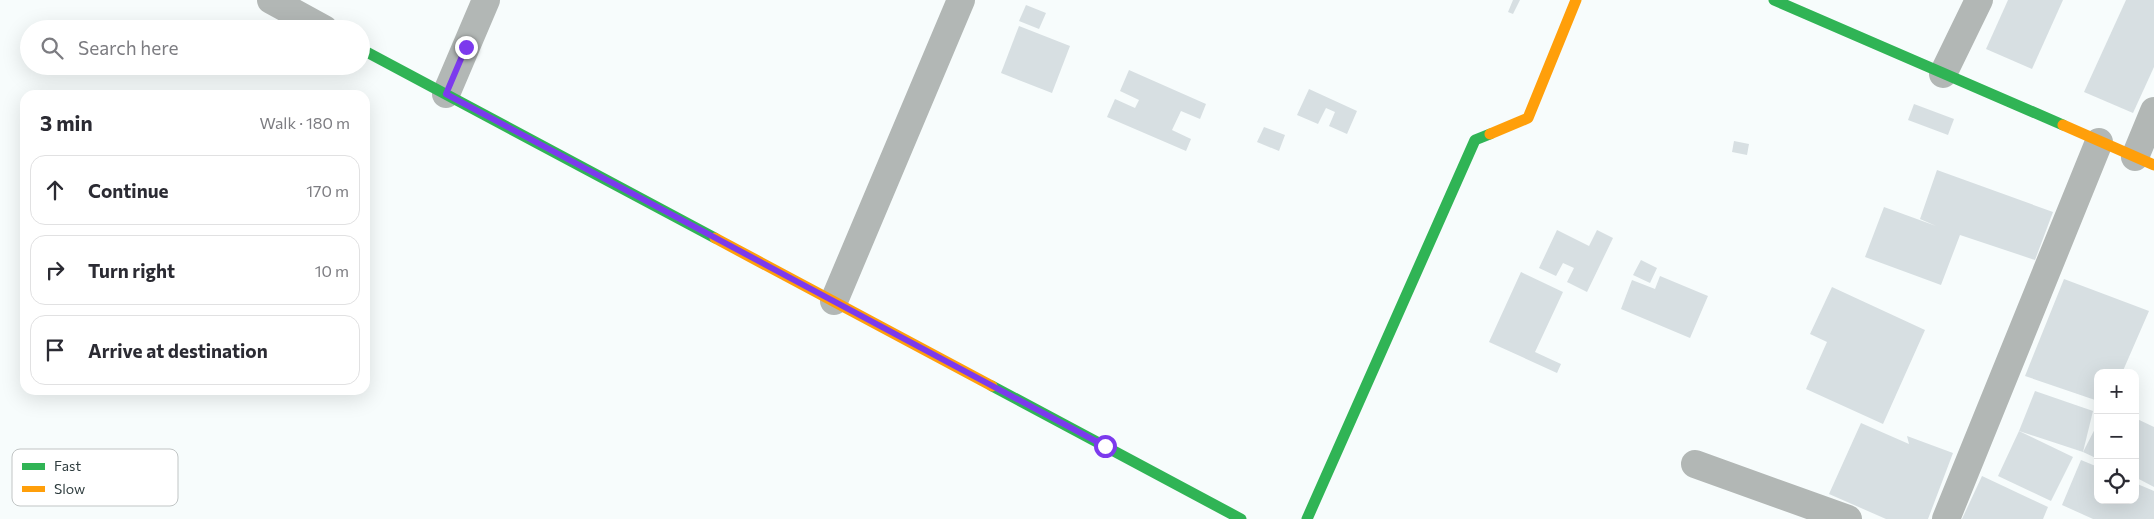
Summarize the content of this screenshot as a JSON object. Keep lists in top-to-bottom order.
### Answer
{
  "legend": ["Fast", "Slow"],
  "page": {
    "search": "Search here",
    "heading": ["3 min", "Walk · 180 m"],
    "list": [
      ["Continue", "170 m"],
      ["Turn right", "10 m"],
      "Arrive at destination"
    ],
    "map_buttons": ["+", "−"]
  }
}
